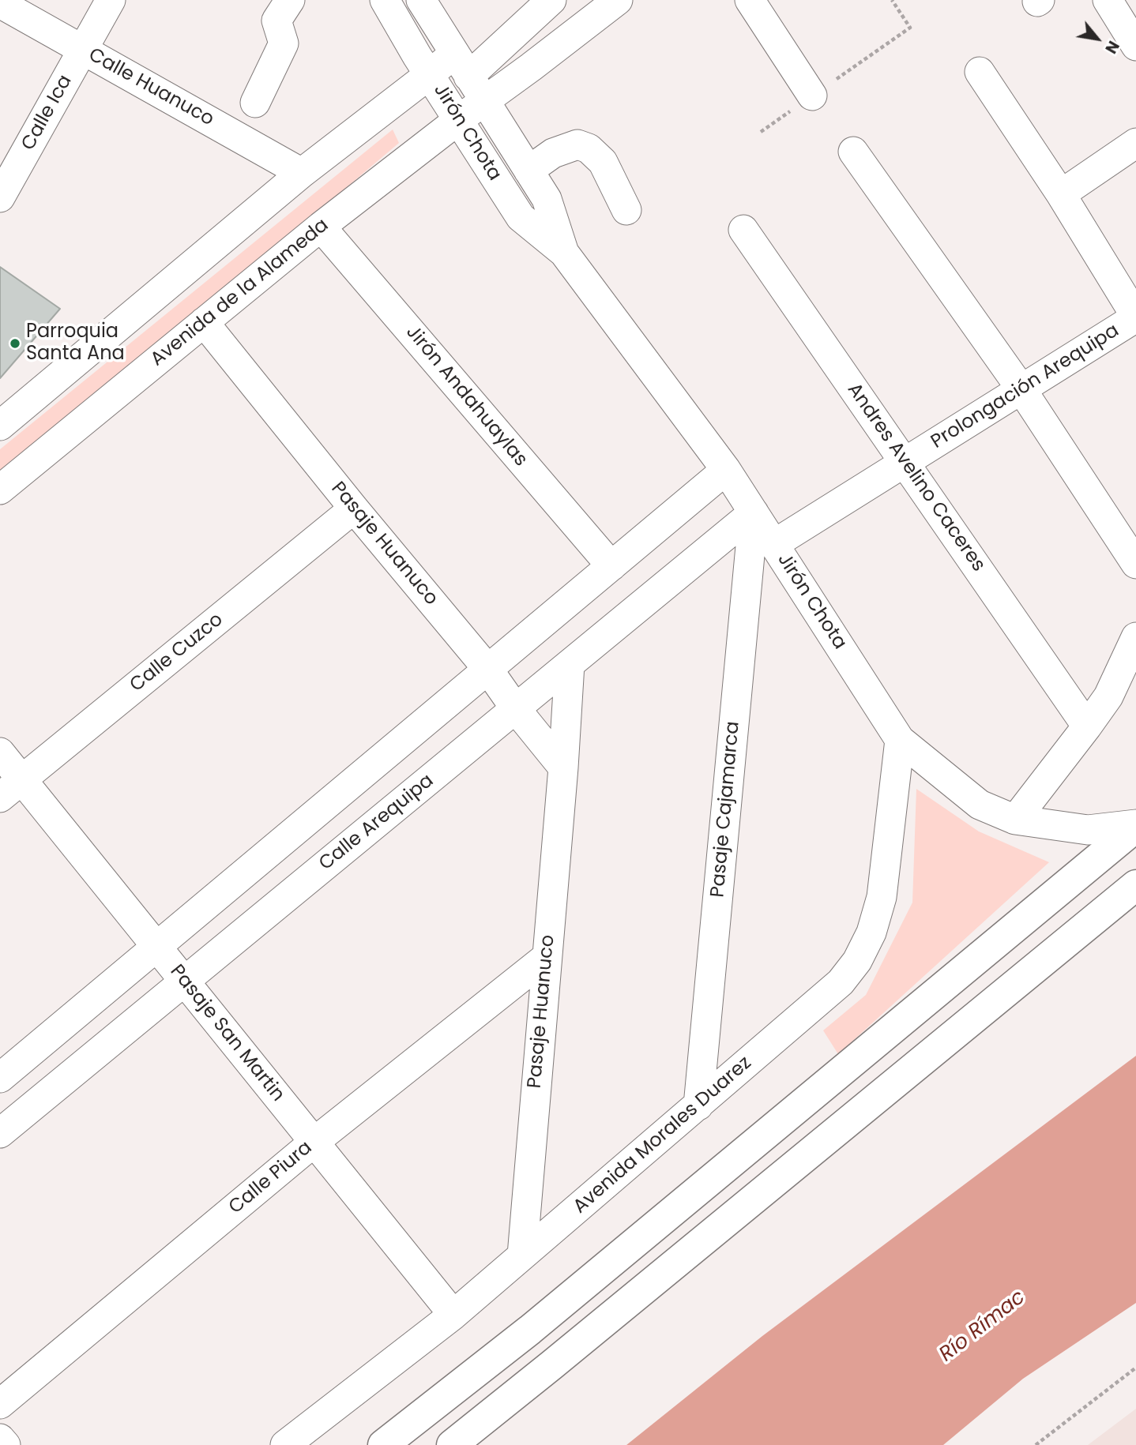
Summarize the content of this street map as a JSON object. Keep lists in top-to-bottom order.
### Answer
{
  "streets": {
    "street": [
      "Calle Huanuco",
      "Calle Ica",
      "Jirón Chota",
      "Avenida de la Alameda",
      "Prolongación Arequipa",
      "Jirón Andahuaylas",
      "Andres Avelino Caceres",
      "Pasaje Huanuco",
      "Calle Cuzco",
      "Pasaje Cajamarca",
      "Calle Arequipa",
      "Pasaje San Martin",
      "Avenida Morales Duarez",
      "Calle Piura"
    ]
  },
  "crossings": [
    ["Calle Huanuco", "Calle Ica"],
    ["Jirón Chota", "Avenida de la Alameda"],
    ["Jirón Chota", "Prolongación Arequipa"],
    ["Jirón Chota", "Pasaje Cajamarca"],
    ["Jirón Chota", "Calle Arequipa"],
    ["Jirón Chota", "Avenida Morales Duarez"],
    ["Avenida de la Alameda", "Jirón Andahuaylas"],
    ["Avenida de la Alameda", "Pasaje Huanuco"],
    ["Prolongación Arequipa", "Andres Avelino Caceres"],
    ["Pasaje Huanuco", "Calle Cuzco"],
    ["Pasaje Huanuco", "Calle Arequipa"],
    ["Pasaje Huanuco", "Avenida Morales Duarez"],
    ["Pasaje Huanuco", "Calle Piura"],
    ["Calle Cuzco", "Pasaje San Martin"],
    ["Pasaje Cajamarca", "Calle Arequipa"],
    ["Pasaje Cajamarca", "Avenida Morales Duarez"],
    ["Calle Arequipa", "Pasaje San Martin"],
    ["Pasaje San Martin", "Avenida Morales Duarez"],
    ["Pasaje San Martin", "Calle Piura"]
  ],
  "water": ["Río Rímac"],
  "places": ["Parroquia Santa Ana"],
  "north": "bottom right"
}
